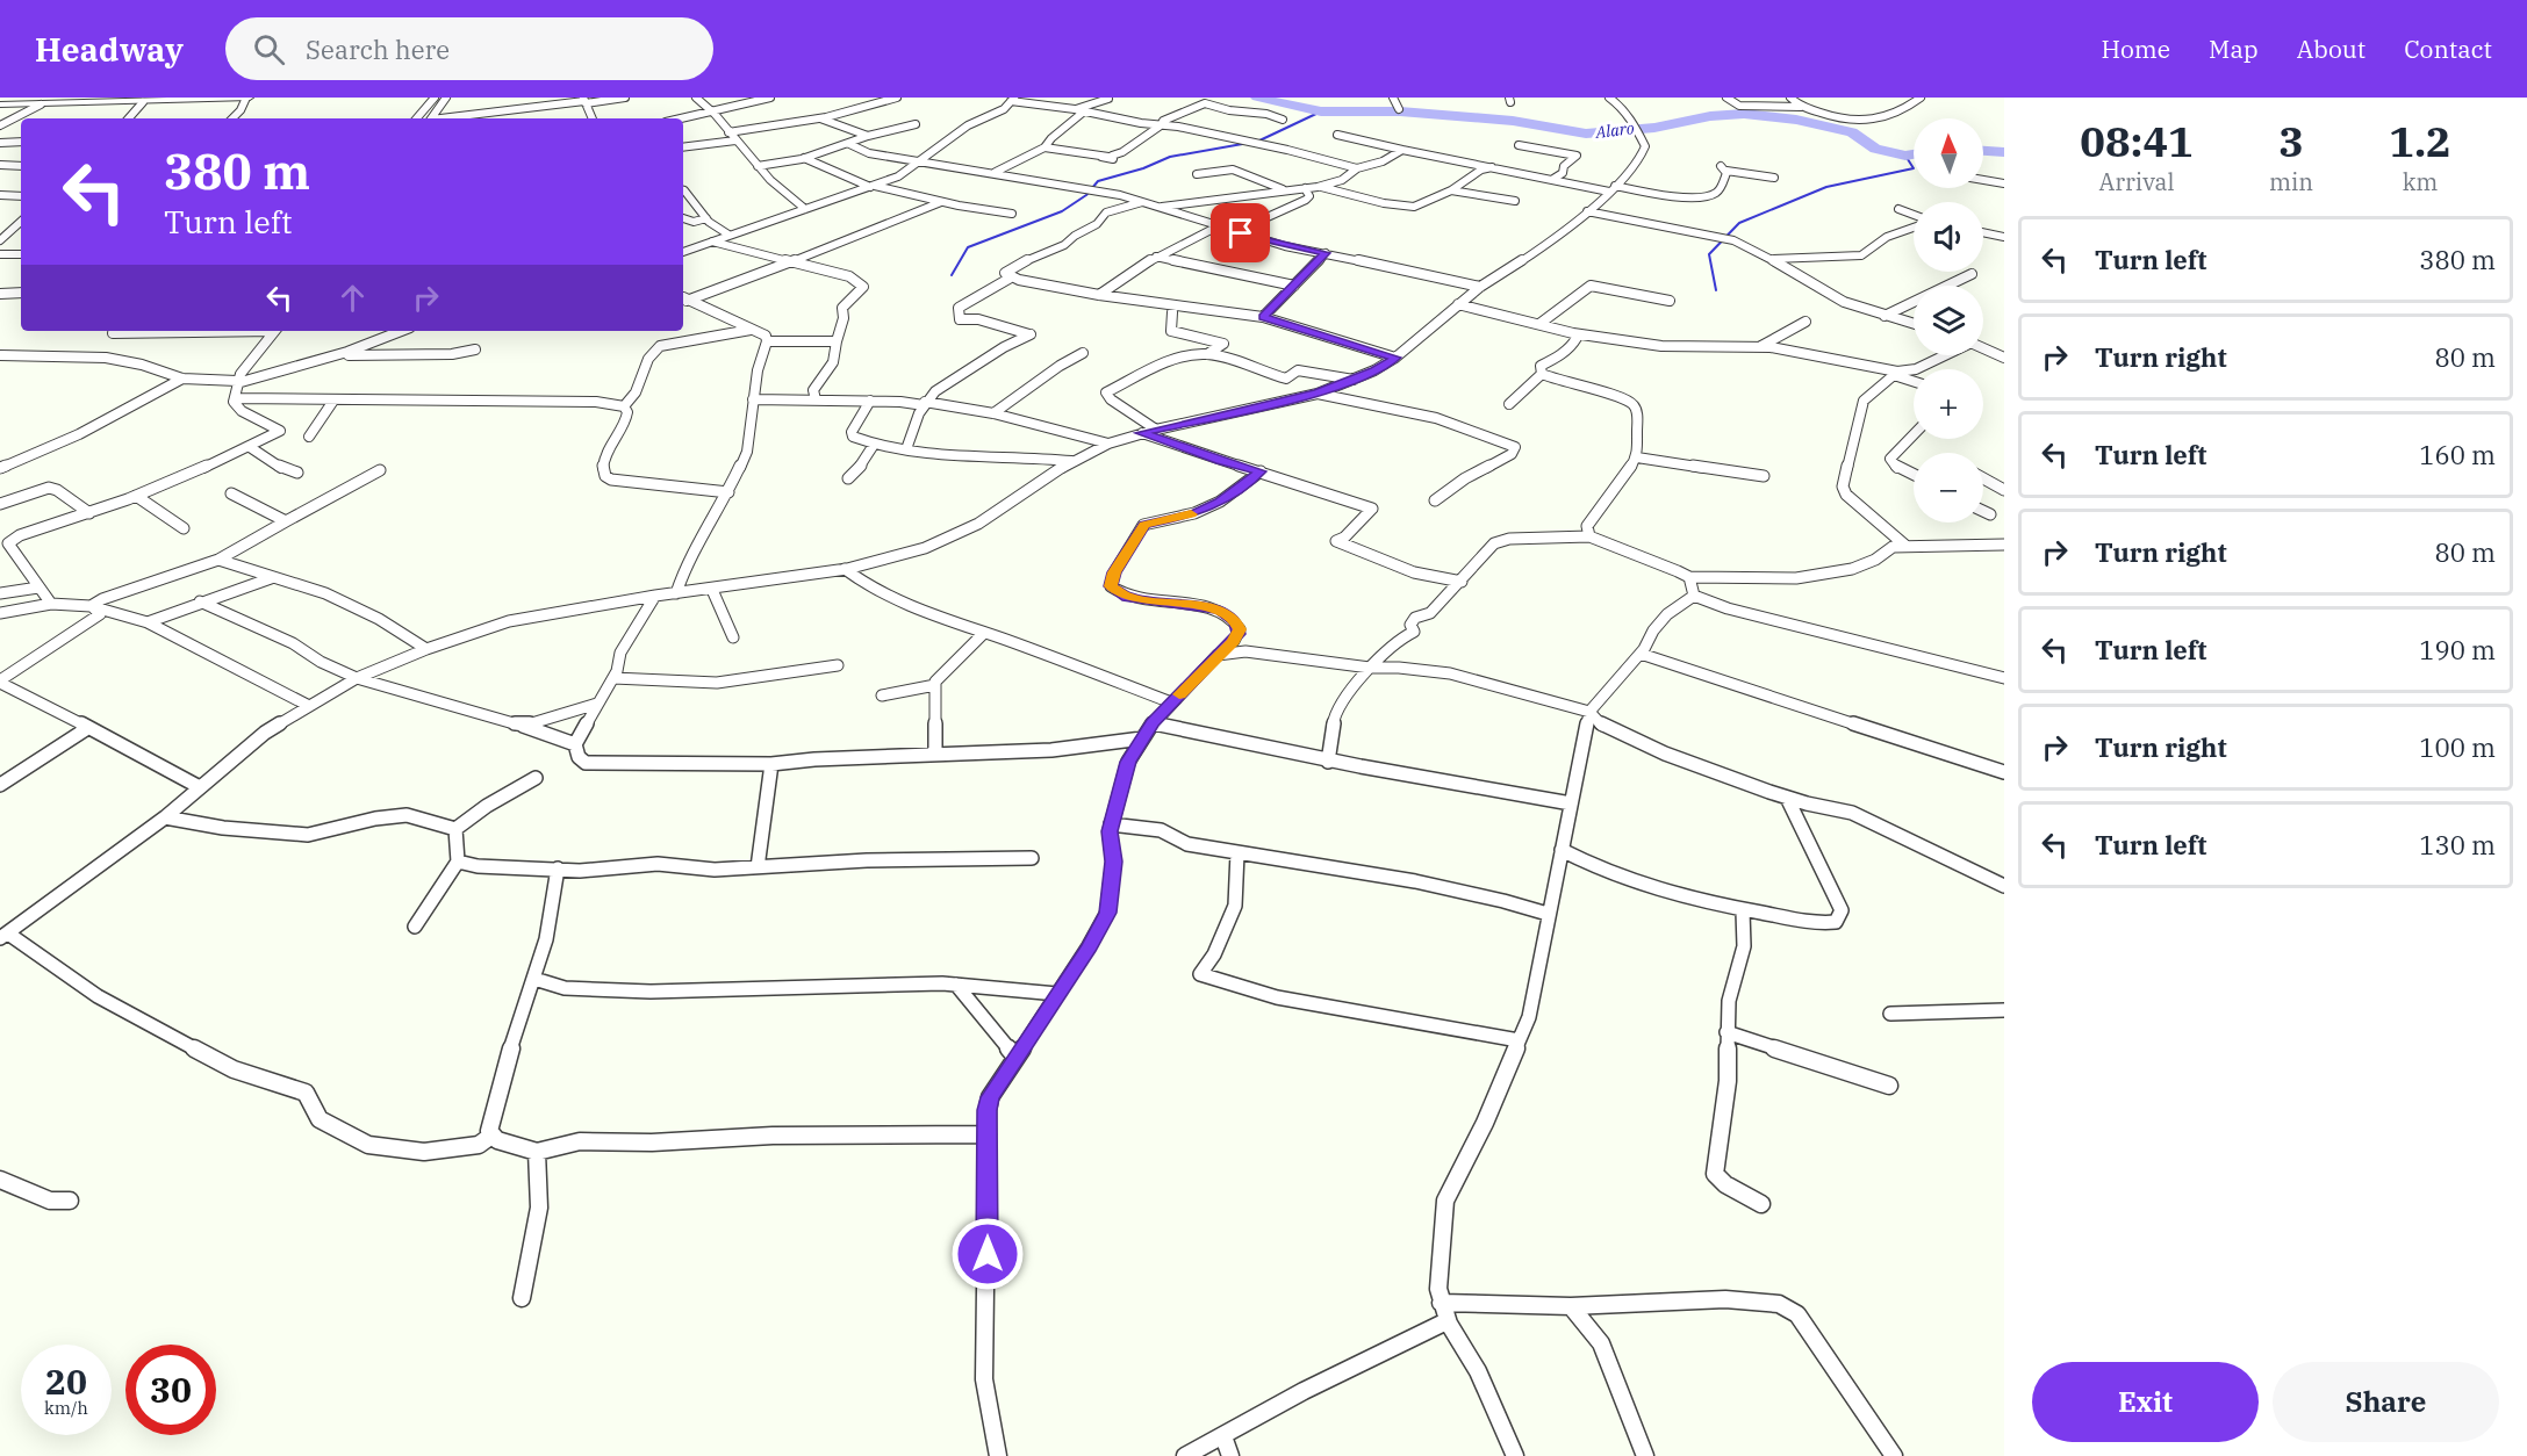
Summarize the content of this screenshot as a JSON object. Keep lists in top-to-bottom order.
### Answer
{
  "water": ["Alaro"],
  "north": "top",
  "page": {
    "header": "Headway",
    "search": "Search here",
    "nav": [
      "Home",
      "Map",
      "About",
      "Contact"
    ],
    "eta": [
      "08:41",
      "Arrival",
      "3",
      "min",
      "1.2",
      "km"
    ],
    "map_buttons": ["+", "−"],
    "turn": ["380 m", "Turn left"],
    "list": [
      {
        "name": "Turn left",
        "value": "380 m"
      },
      {
        "name": "Turn right",
        "value": "80 m"
      },
      {
        "name": "Turn left",
        "value": "160 m"
      },
      {
        "name": "Turn right",
        "value": "80 m"
      },
      {
        "name": "Turn left",
        "value": "190 m"
      },
      {
        "name": "Turn right",
        "value": "100 m"
      },
      {
        "name": "Turn left",
        "value": "130 m"
      }
    ],
    "speed": "20 km/h",
    "limit": "30",
    "buttons": ["Exit", "Share"]
  }
}
